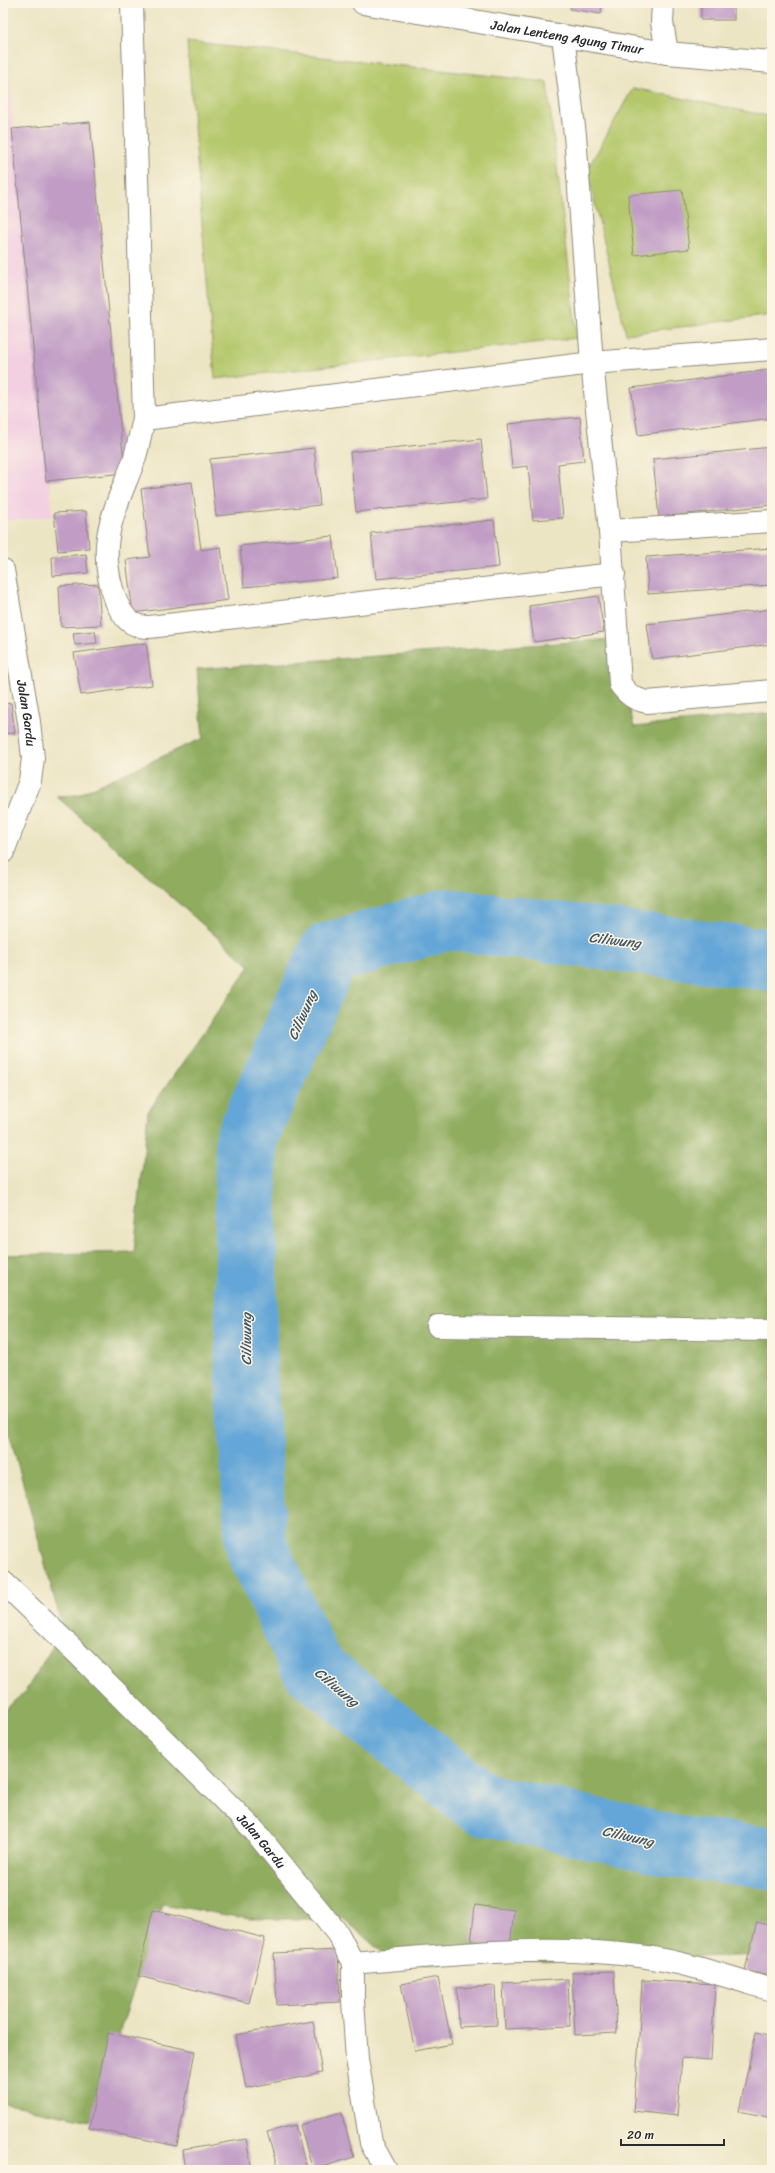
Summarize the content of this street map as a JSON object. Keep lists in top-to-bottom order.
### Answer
{
  "streets": {
    "street": ["Jalan Lenteng Agung Timur", "Jalan Gardu"]
  },
  "water": ["Ciliwung"],
  "scale_bar": "20 m"
}
